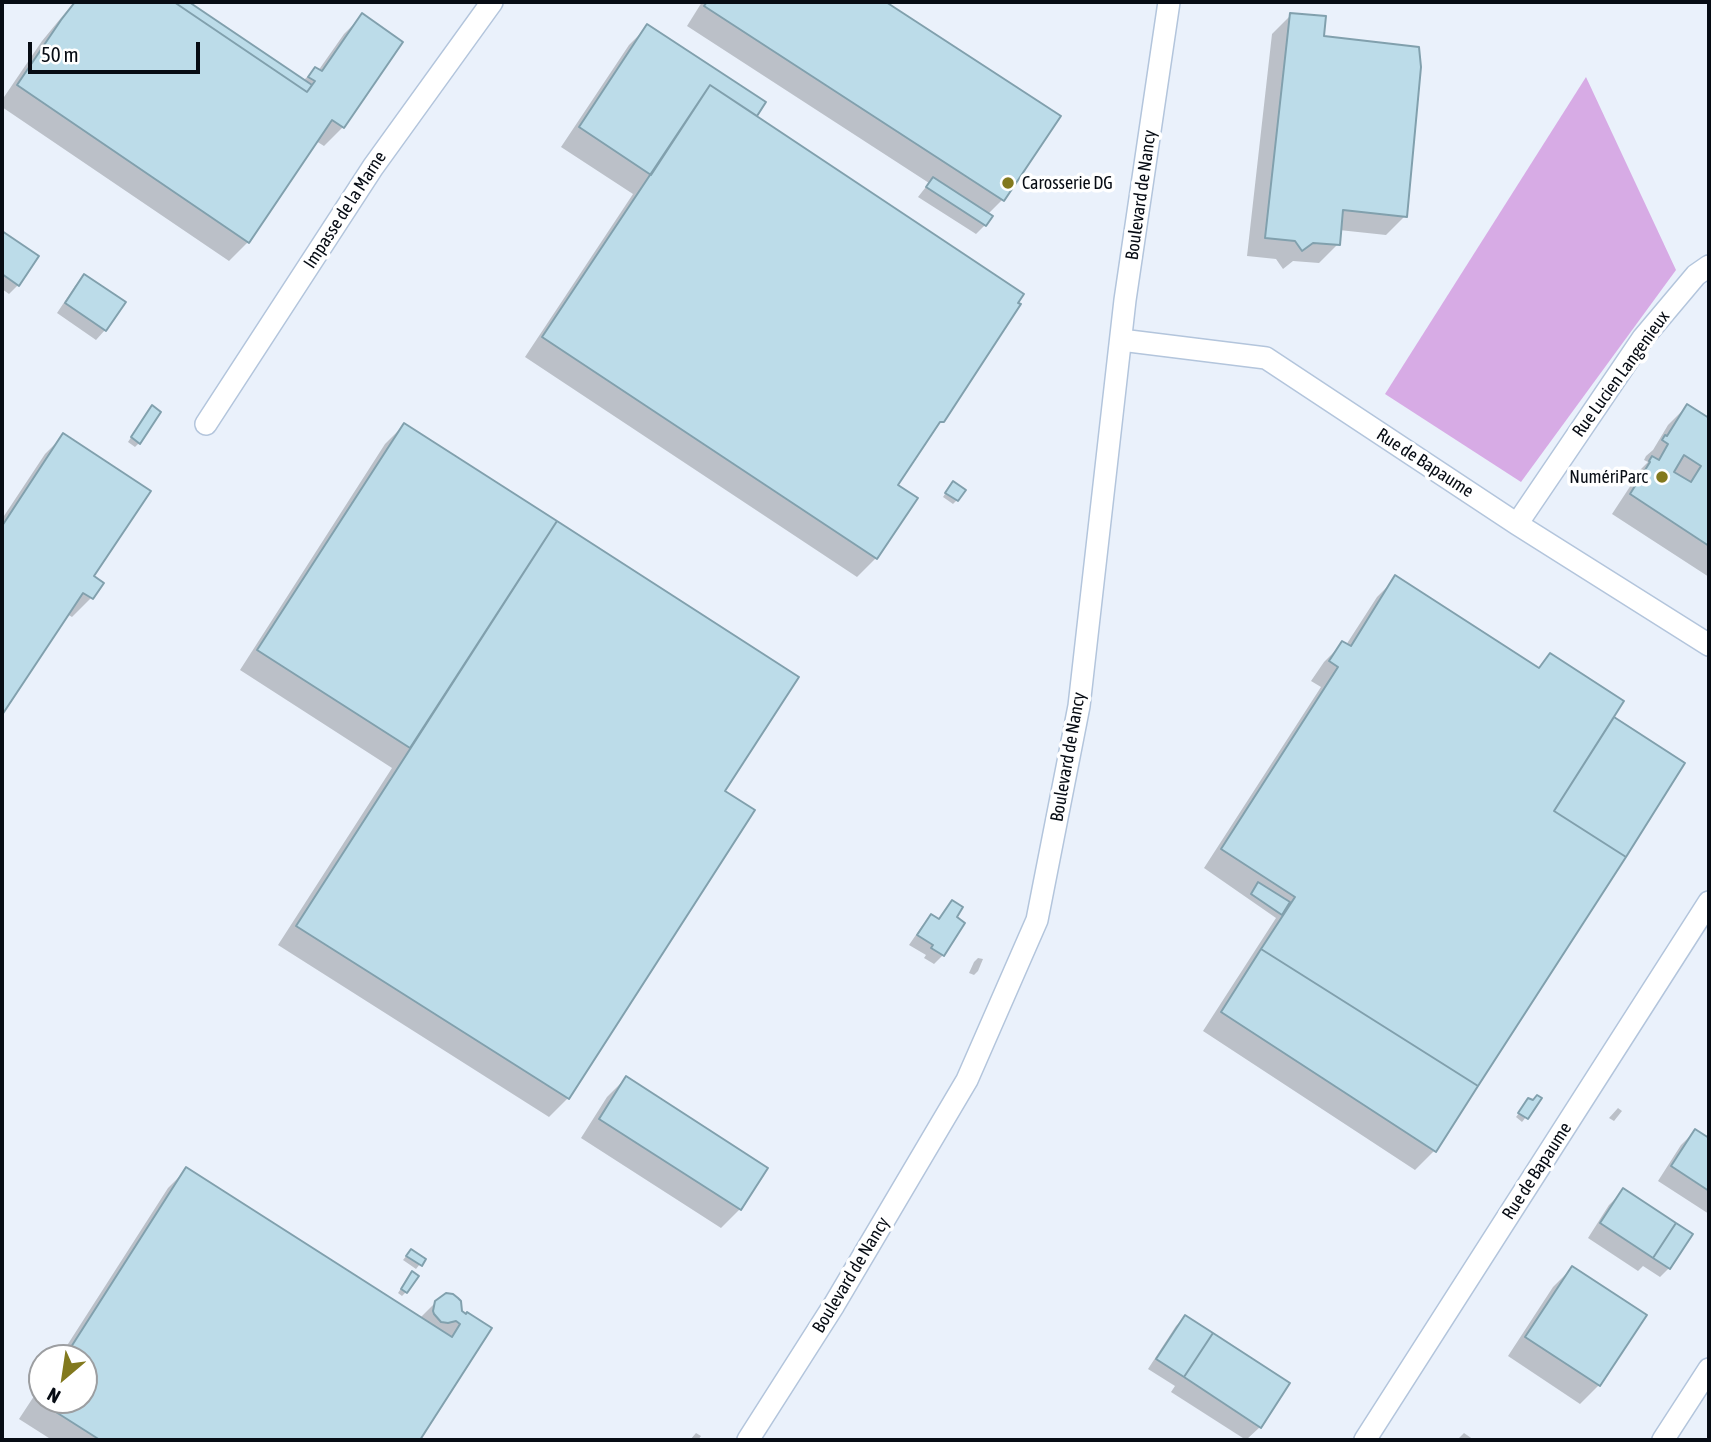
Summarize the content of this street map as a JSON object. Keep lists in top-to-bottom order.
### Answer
{
  "streets": {
    "street": [
      "Boulevard de Nancy",
      "Impasse de la Marne",
      "Rue Lucien Langenieux",
      "Rue de Bapaume"
    ]
  },
  "crossings": [
    ["Boulevard de Nancy", "Rue de Bapaume"],
    ["Rue Lucien Langenieux", "Rue de Bapaume"]
  ],
  "places": ["Carosserie DG", "NumériParc"],
  "scale_bar": "50 m",
  "north": "bottom left"
}
